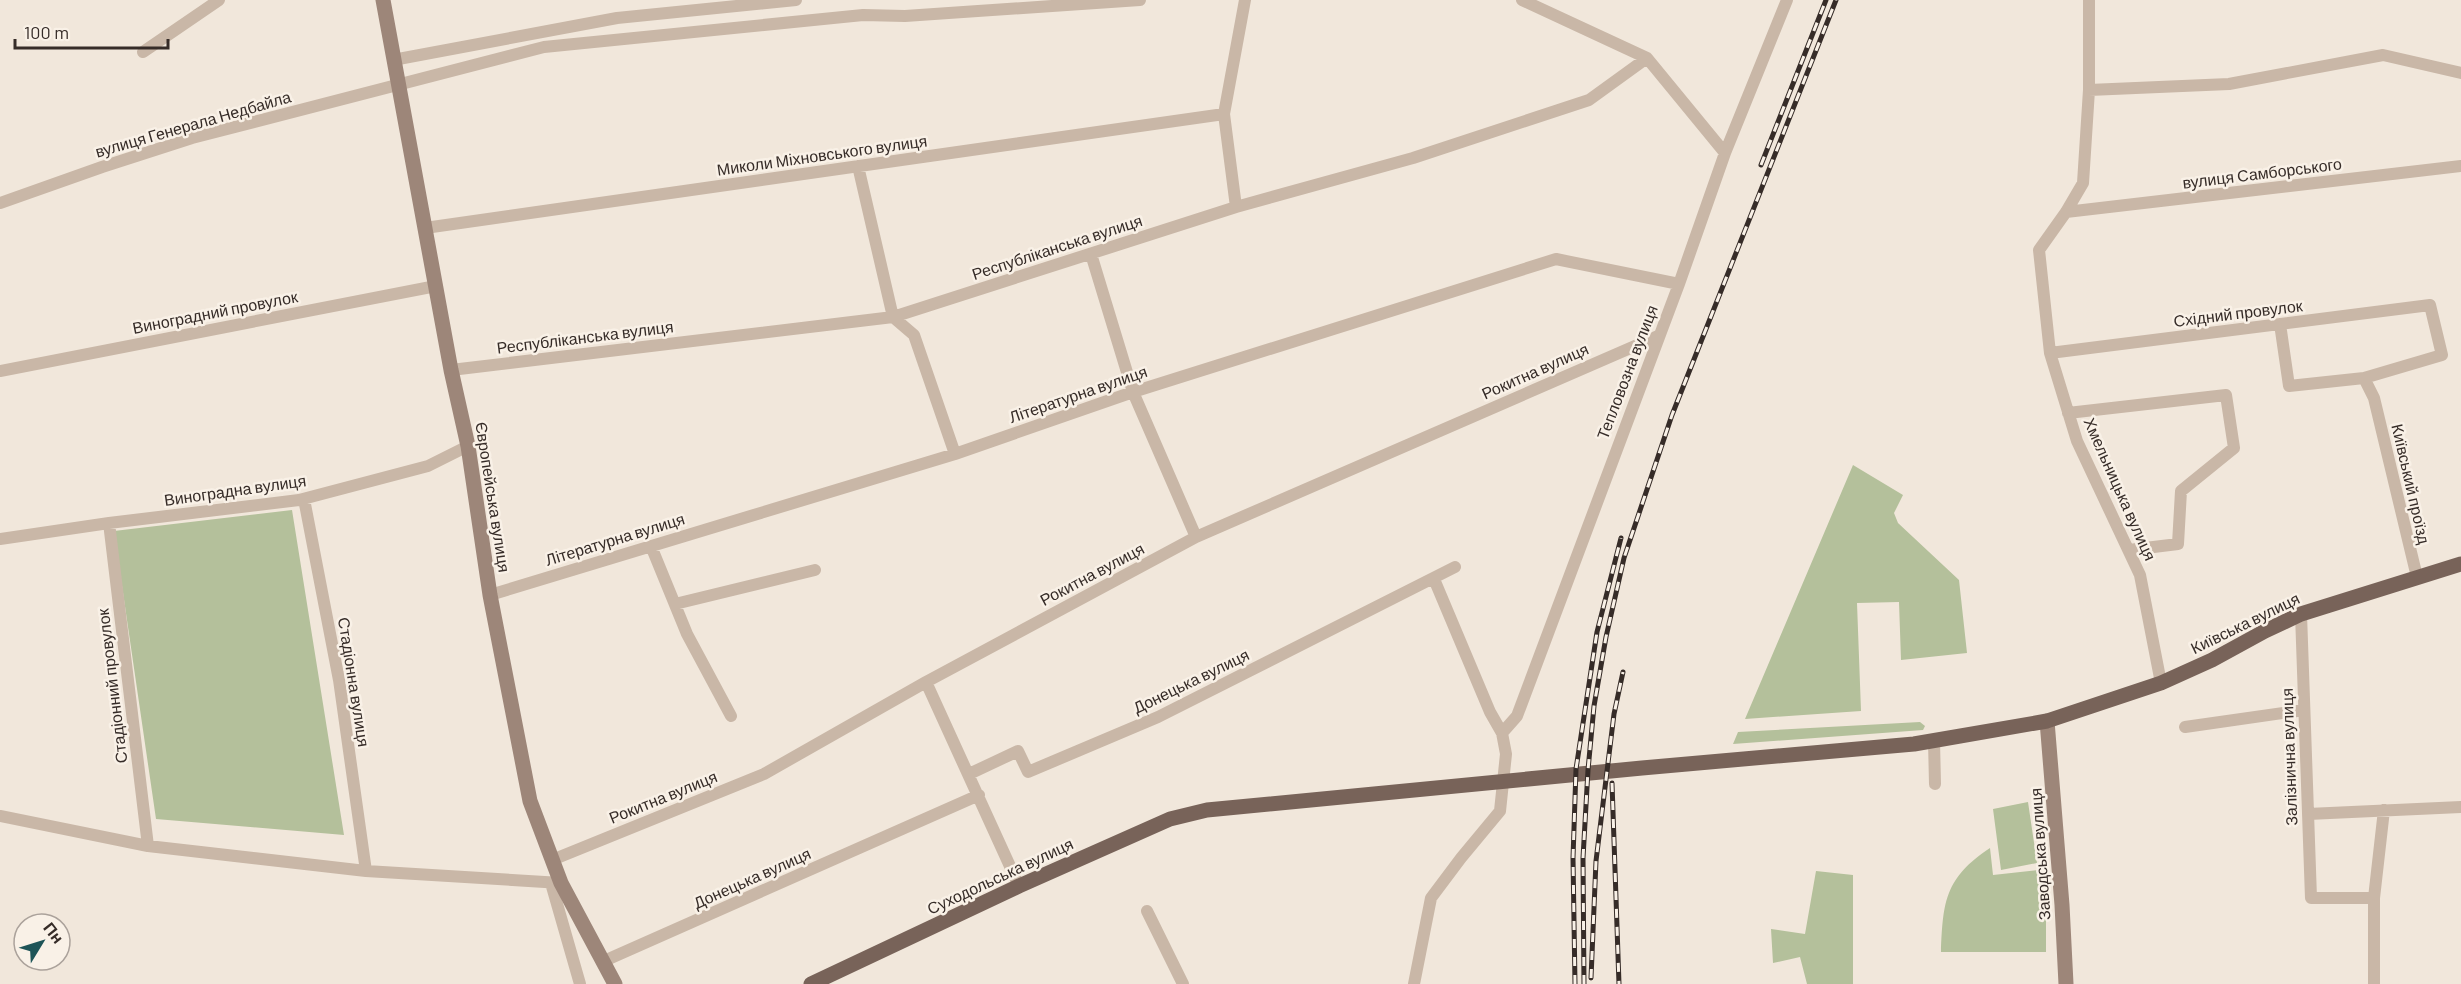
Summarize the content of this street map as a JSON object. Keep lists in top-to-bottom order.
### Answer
{
  "streets": {
    "main road": ["Київська вулиця", "Суходольська вулиця"],
    "street": [
      "вулиця Генерала Недбайла",
      "Миколи Міхновського вулиця",
      "вулиця Самборського",
      "Республіканська вулиця",
      "Виноградний провулок",
      "Східний провулок",
      "Рокитна вулиця",
      "Тепловозна вулиця",
      "Літературна вулиця",
      "Київський проїзд",
      "Хмельницька вулиця",
      "Виноградна вулиця",
      "Європейська вулиця",
      "Донецька вулиця",
      "Стадіонна вулиця",
      "Стадіонний провулок",
      "Залізнична вулиця",
      "Заводська вулиця"
    ]
  },
  "crossings": [
    ["вулиця Генерала Недбайла", "Європейська вулиця"],
    ["Миколи Міхновського вулиця", "Європейська вулиця"],
    ["вулиця Самборського", "Хмельницька вулиця"],
    ["Республіканська вулиця", "Європейська вулиця"],
    ["Виноградний провулок", "Європейська вулиця"],
    ["Східний провулок", "Київський проїзд"],
    ["Східний провулок", "Хмельницька вулиця"],
    ["Рокитна вулиця", "Тепловозна вулиця"],
    ["Рокитна вулиця", "Європейська вулиця"],
    ["Тепловозна вулиця", "Літературна вулиця"],
    ["Літературна вулиця", "Європейська вулиця"],
    ["Київський проїзд", "Київська вулиця"],
    ["Хмельницька вулиця", "Київська вулиця"],
    ["Виноградна вулиця", "Європейська вулиця"],
    ["Виноградна вулиця", "Стадіонна вулиця"],
    ["Виноградна вулиця", "Стадіонний провулок"],
    ["Європейська вулиця", "Донецька вулиця"],
    ["Київська вулиця", "Залізнична вулиця"],
    ["Київська вулиця", "Заводська вулиця"],
    ["Київська вулиця", "Суходольська вулиця"]
  ],
  "scale_bar": "100 m",
  "north": "top right"
}
